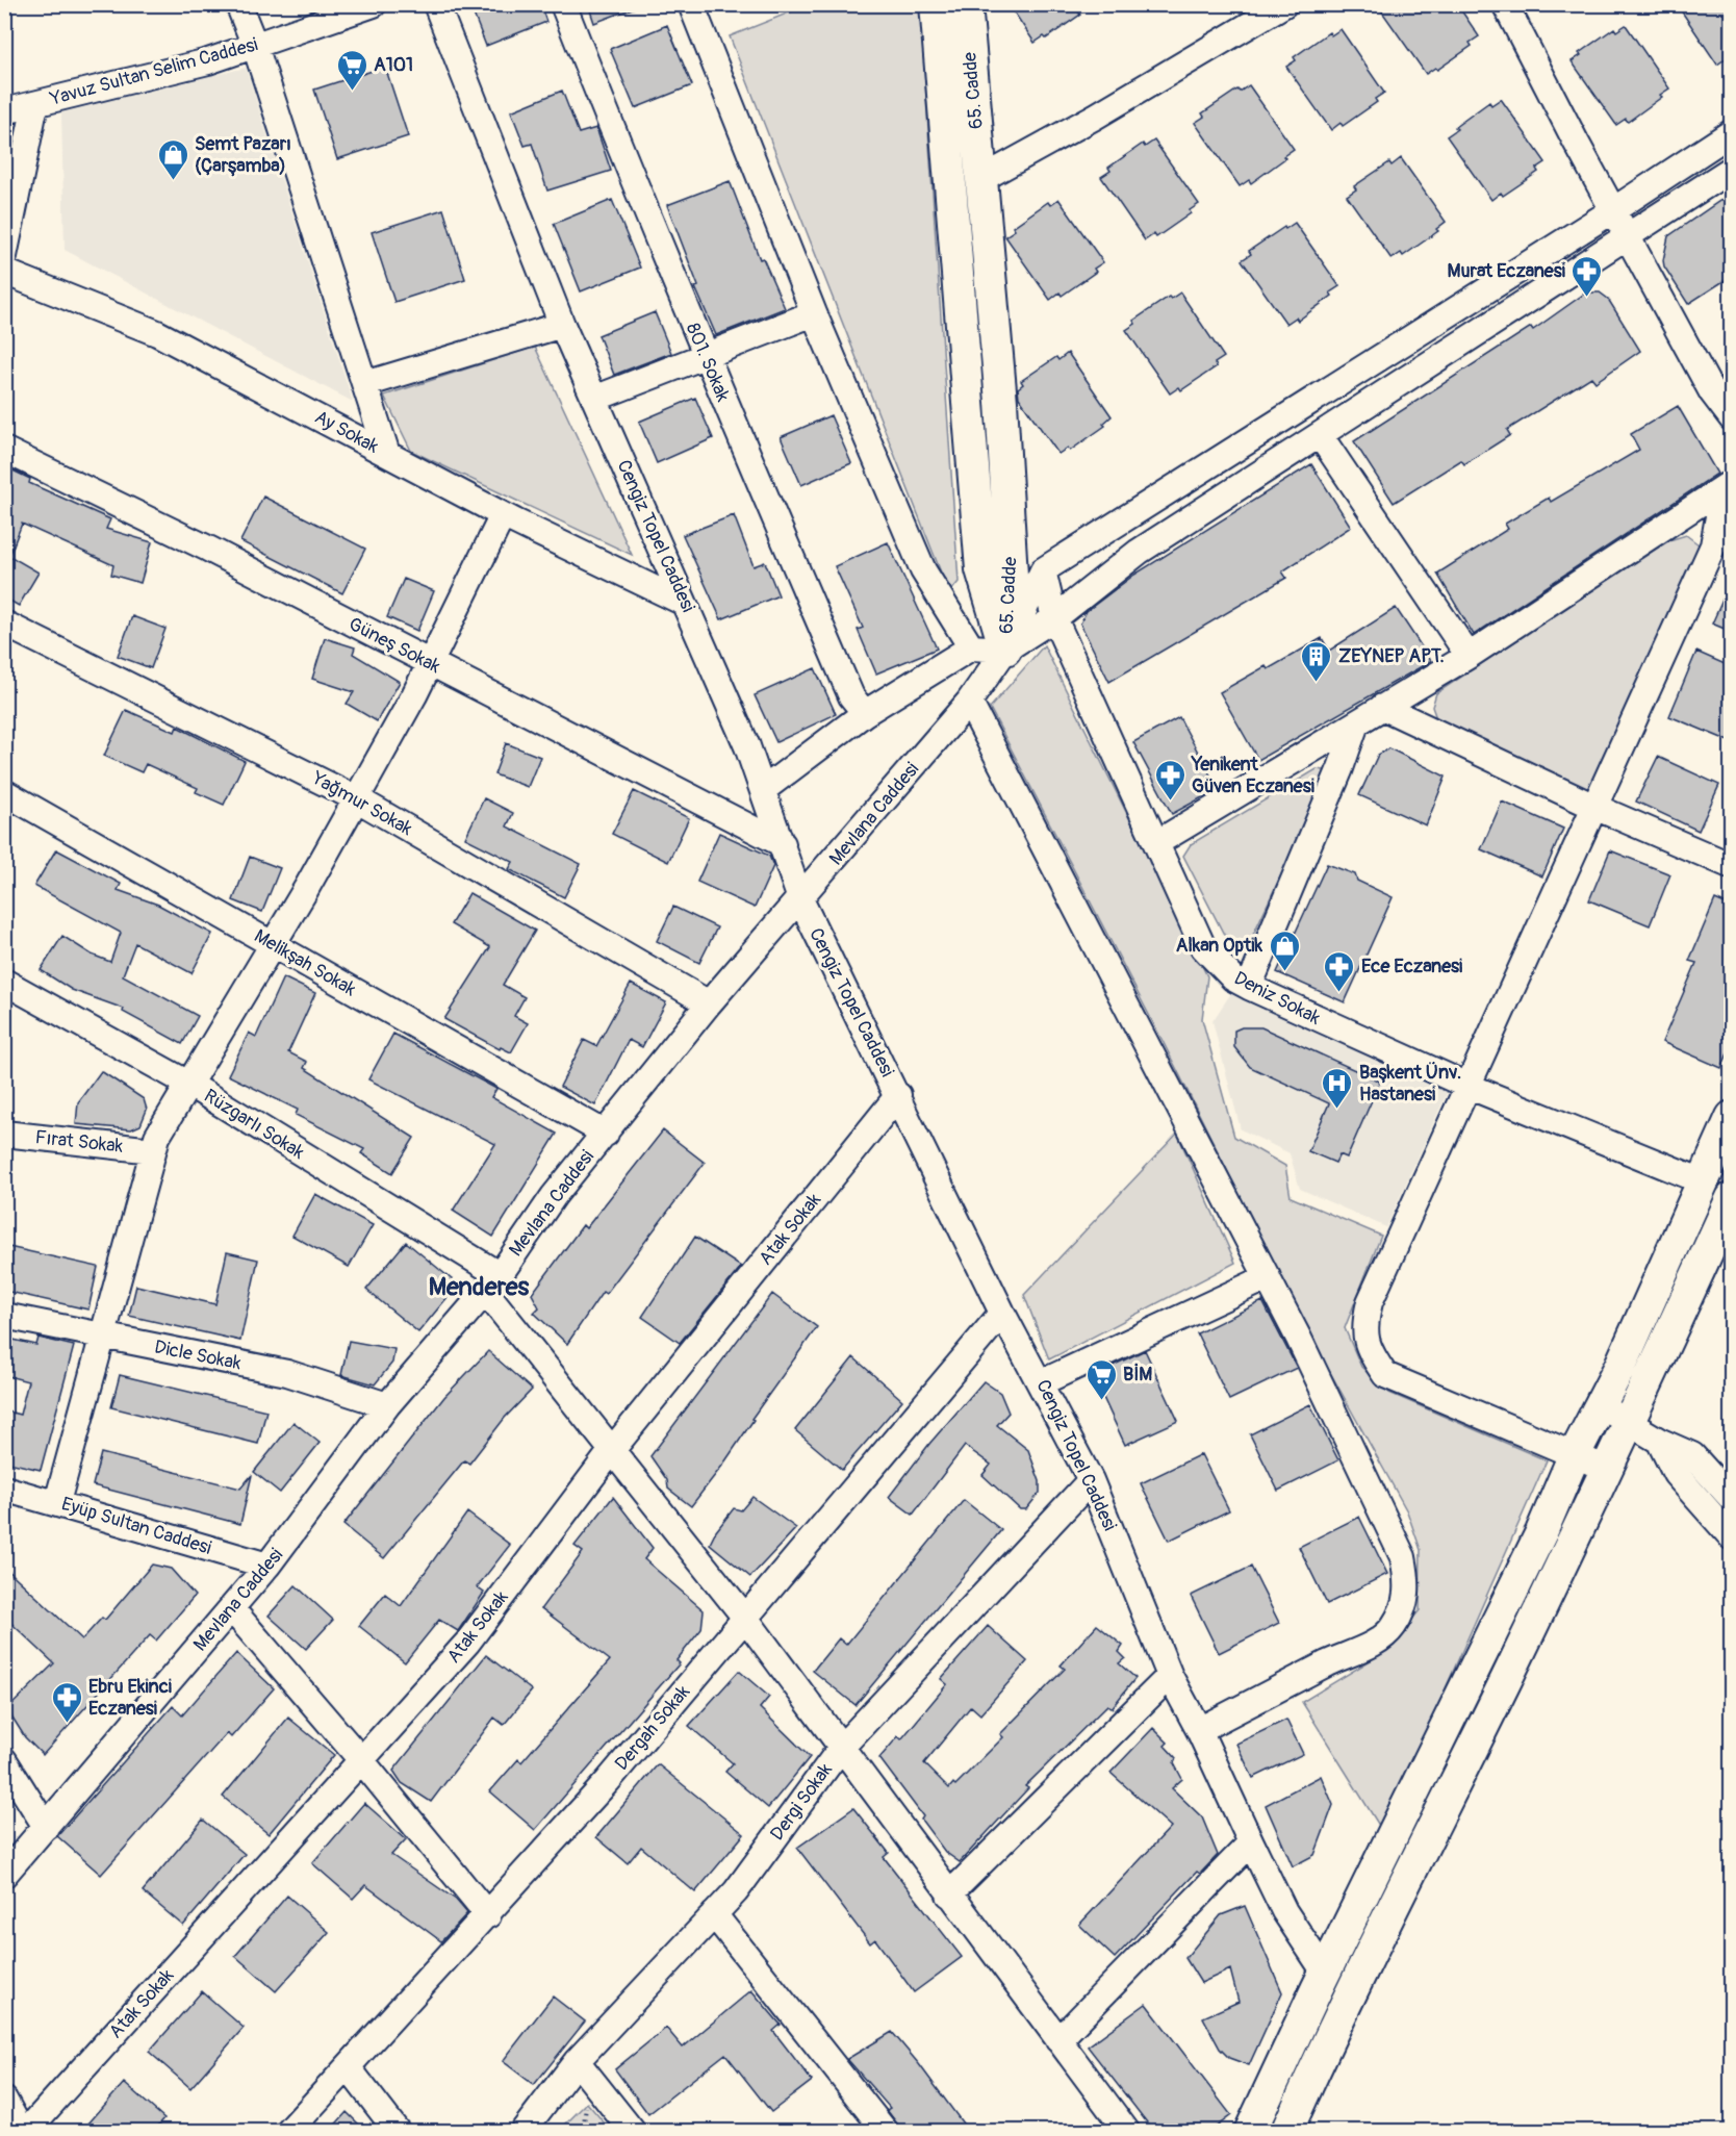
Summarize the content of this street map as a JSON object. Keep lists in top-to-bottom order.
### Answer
{
  "streets": {
    "main road": ["65. Cadde"],
    "street": [
      "Yavuz Sultan Selim Caddesi",
      "801. Sokak",
      "Ay Sokak",
      "Cengiz Topel Caddesi",
      "Güneş Sokak",
      "Yağmur Sokak",
      "Mevlana Caddesi",
      "Melikşah Sokak",
      "Deniz Sokak",
      "Rüzgarlı Sokak",
      "Fırat Sokak",
      "Atak Sokak",
      "Dicle Sokak",
      "Eyüp Sultan Caddesi",
      "Dergah Sokak",
      "Dergi Sokak"
    ]
  },
  "crossings": [
    ["65. Cadde", "Mevlana Caddesi"],
    ["Ay Sokak", "Cengiz Topel Caddesi"],
    ["Cengiz Topel Caddesi", "Güneş Sokak"],
    ["Cengiz Topel Caddesi", "Mevlana Caddesi"],
    ["Cengiz Topel Caddesi", "Atak Sokak"],
    ["Cengiz Topel Caddesi", "Dergah Sokak"],
    ["Cengiz Topel Caddesi", "Dergi Sokak"],
    ["Yağmur Sokak", "Mevlana Caddesi"],
    ["Mevlana Caddesi", "Melikşah Sokak"],
    ["Mevlana Caddesi", "Rüzgarlı Sokak"],
    ["Mevlana Caddesi", "Dicle Sokak"],
    ["Mevlana Caddesi", "Eyüp Sultan Caddesi"],
    ["Rüzgarlı Sokak", "Atak Sokak"],
    ["Rüzgarlı Sokak", "Dergah Sokak"],
    ["Rüzgarlı Sokak", "Dergi Sokak"]
  ],
  "districts": ["Menderes"],
  "places": {
    "supermarket": ["A101", "BİM"],
    "shop": ["Semt Pazarı (Çarşamba)", "Alkan Optik"],
    "pharmacy": [
      "Murat Eczanesi",
      "Yenikent Güven Eczanesi",
      "Ece Eczanesi",
      "Ebru Ekinci Eczanesi"
    ],
    "building": ["ZEYNEP APT."],
    "hospital": ["Başkent Ünv. Hastanesi"]
  }
}
